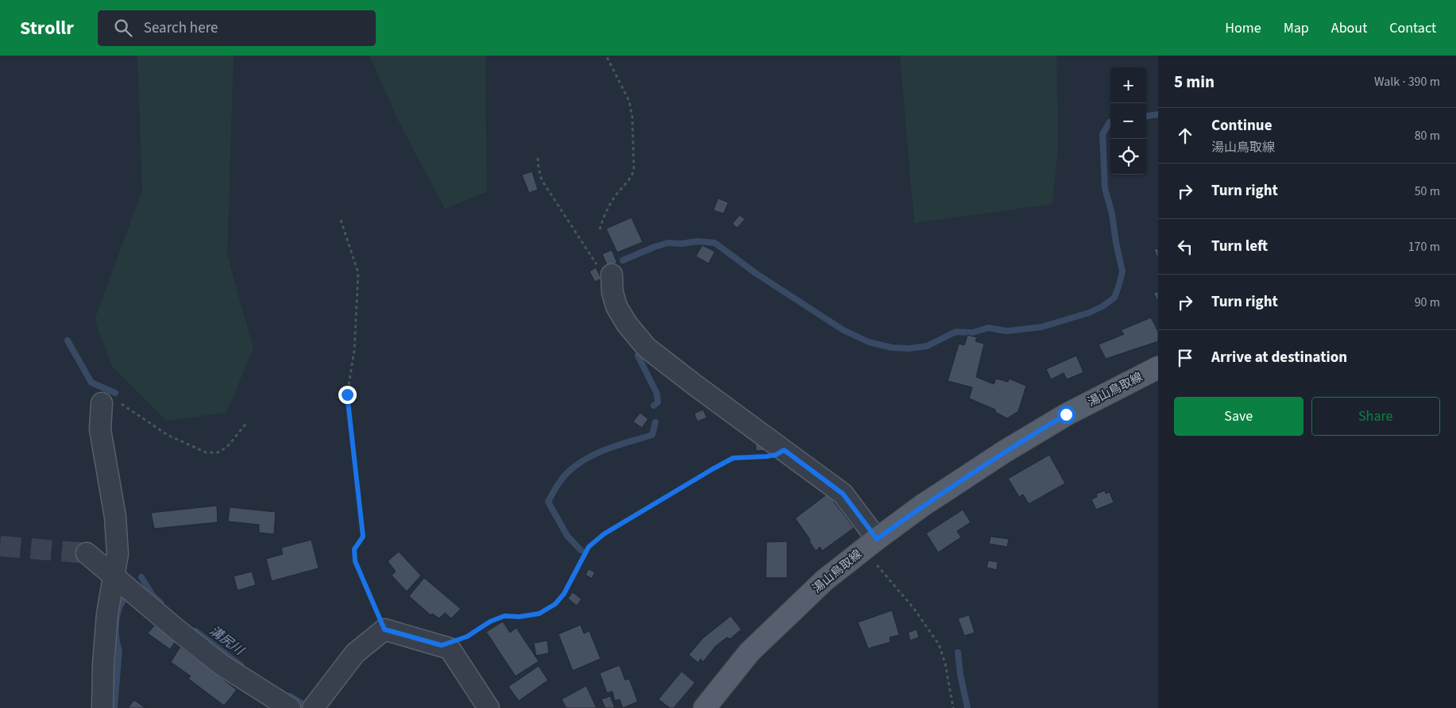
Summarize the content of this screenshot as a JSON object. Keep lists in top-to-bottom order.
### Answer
{
  "streets": {
    "main road": ["湯山鳥取線"]
  },
  "water": ["溝尻川"],
  "page": {
    "header": "Strollr",
    "search": "Search here",
    "nav": [
      "Home",
      "Map",
      "About",
      "Contact"
    ],
    "heading": ["5 min", "Walk · 390 m"],
    "map_buttons": ["+", "−"],
    "list": [
      ["Continue", "湯山鳥取線", "80 m"],
      ["Turn right", "50 m"],
      ["Turn left", "170 m"],
      ["Turn right", "90 m"],
      "Arrive at destination"
    ],
    "buttons": ["Save", "Share"]
  }
}
